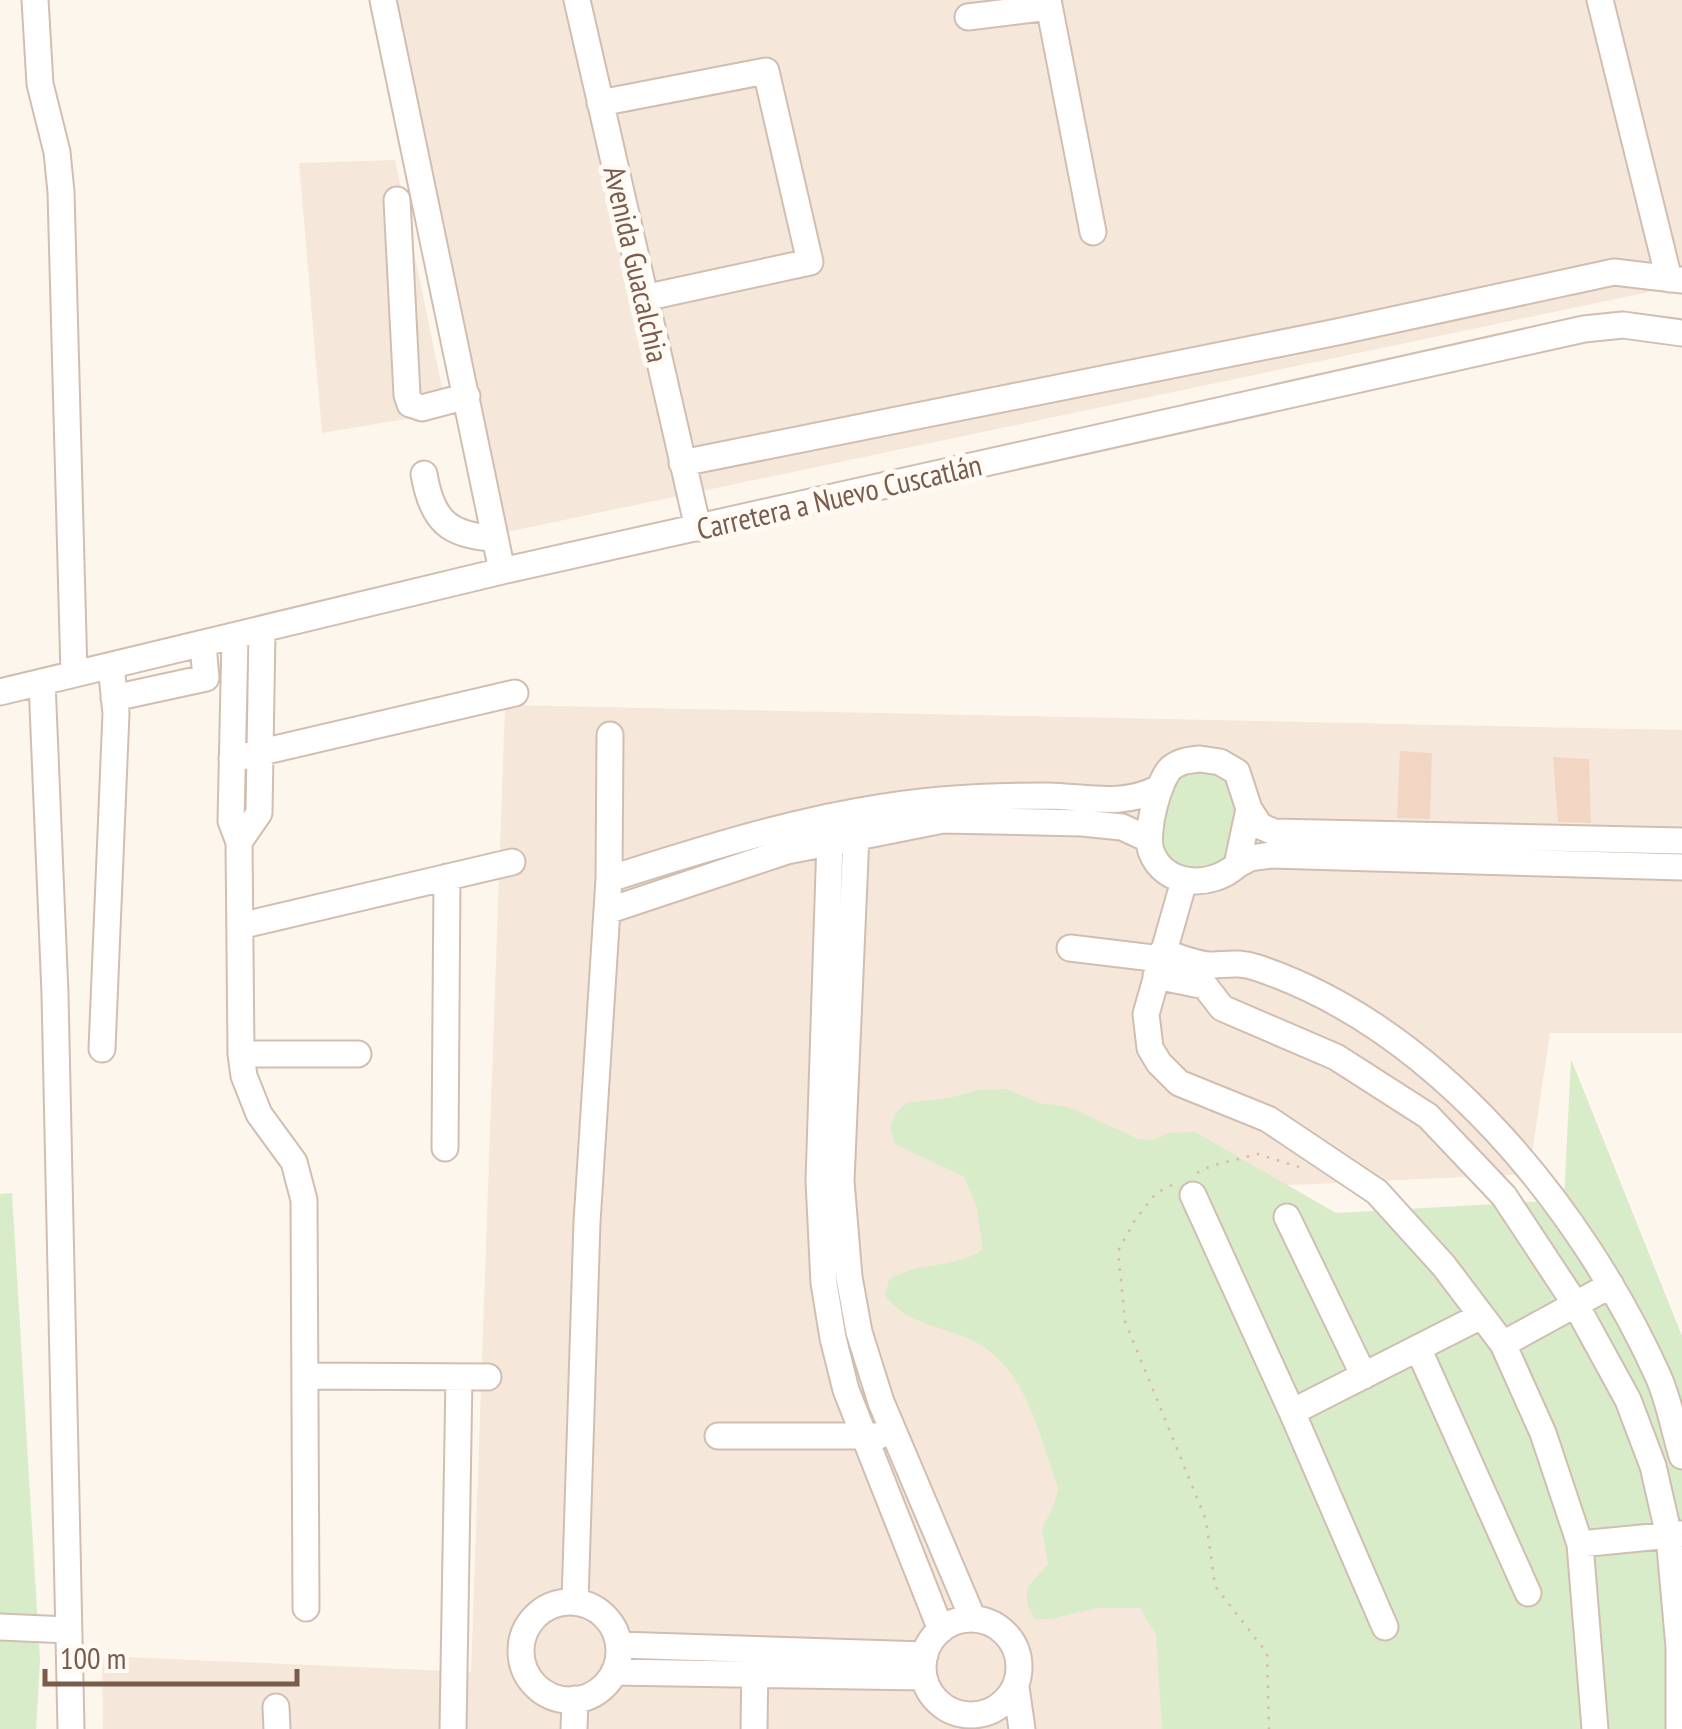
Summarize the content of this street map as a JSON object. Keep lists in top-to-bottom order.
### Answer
{
  "streets": {
    "street": ["Avenida Guacalchia", "Carretera a Nuevo Cuscatlán"]
  },
  "crossings": [
    ["Avenida Guacalchia", "Carretera a Nuevo Cuscatlán"]
  ],
  "scale_bar": "100 m"
}
